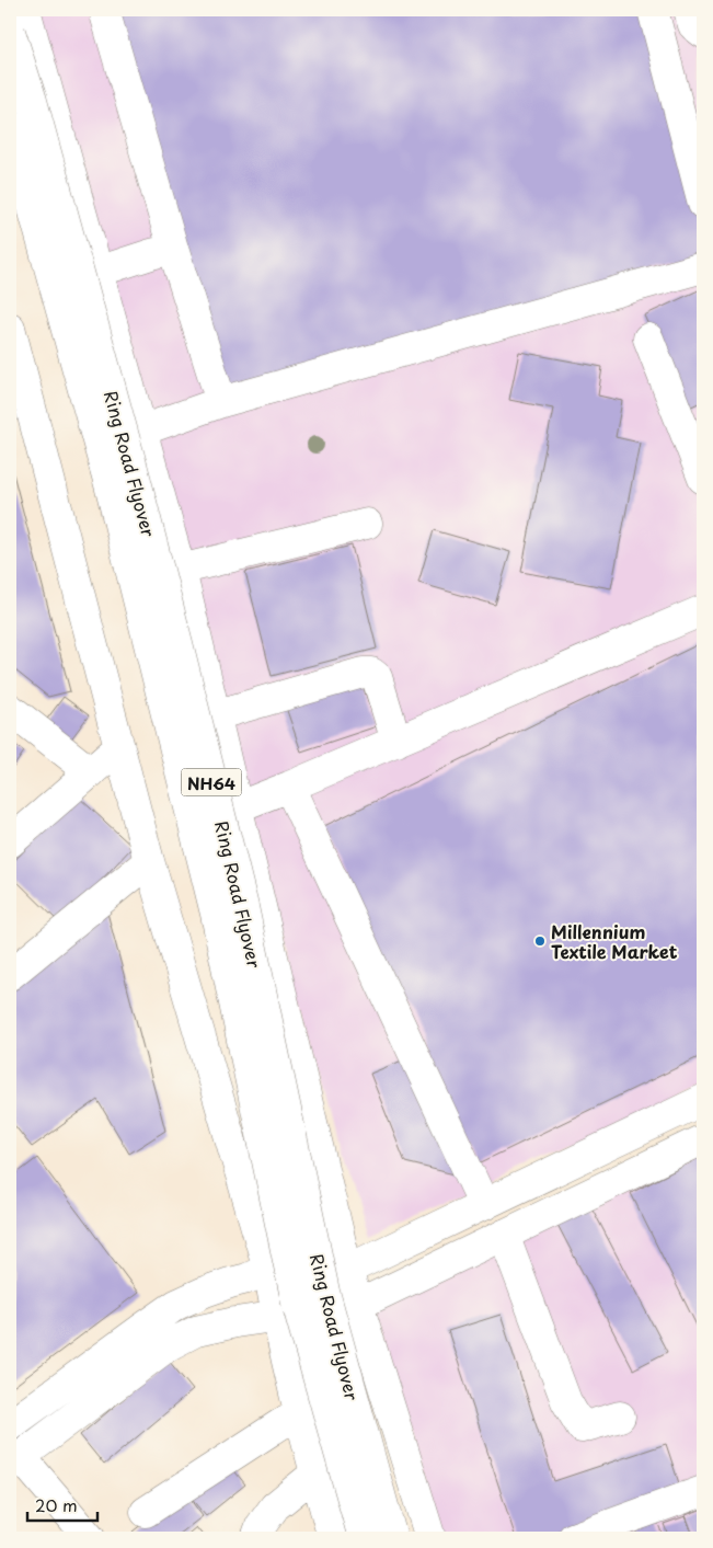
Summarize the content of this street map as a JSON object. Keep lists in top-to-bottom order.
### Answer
{
  "streets": {
    "main road": ["Ring Road Flyover", "NH64"]
  },
  "places": ["Millennium Textile Market"],
  "scale_bar": "20 m"
}
